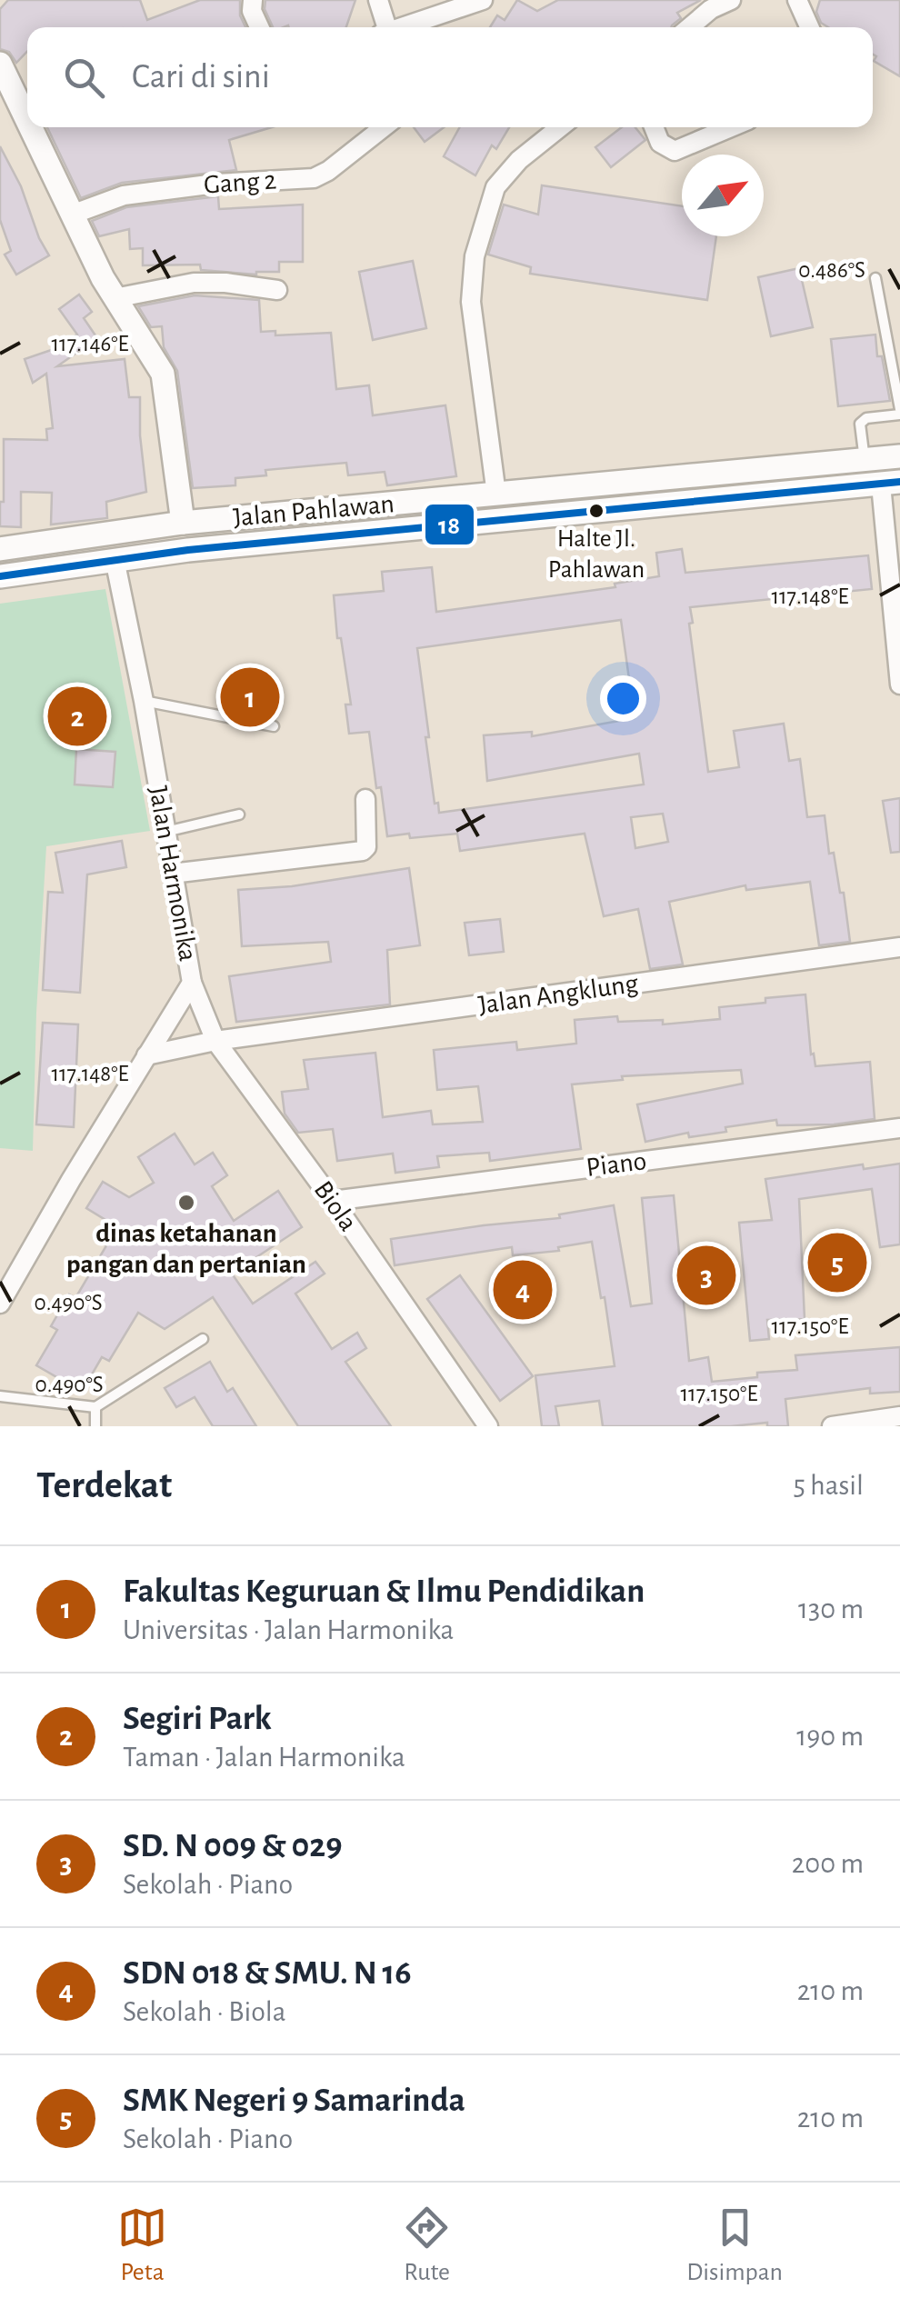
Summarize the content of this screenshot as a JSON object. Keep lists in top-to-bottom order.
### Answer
{
  "streets": {
    "street": [
      "Gang 2",
      "Jalan Pahlawan",
      "Jalan Harmonika",
      "Jalan Angklung",
      "Piano",
      "Biola"
    ]
  },
  "crossings": [
    ["Jalan Pahlawan", "Jalan Harmonika"],
    ["Jalan Harmonika", "Jalan Angklung"],
    ["Jalan Harmonika", "Biola"],
    ["Jalan Angklung", "Biola"],
    ["Piano", "Biola"]
  ],
  "places": ["Halte Jl. Pahlawan", "dinas ketahanan pangan dan pertanian"],
  "lines": ["transit line 18"],
  "north": "top right",
  "page": {
    "search": "Cari di sini",
    "pins": [
      "1",
      "2",
      "5",
      "3",
      "4"
    ],
    "heading": ["Terdekat", "5 hasil"],
    "list": [
      {
        "mark": "1",
        "name": "Fakultas Keguruan & Ilmu Pendidikan",
        "note": "Universitas · Jalan Harmonika",
        "value": "130 m"
      },
      {
        "mark": "2",
        "name": "Segiri Park",
        "note": "Taman · Jalan Harmonika",
        "value": "190 m"
      },
      {
        "mark": "3",
        "name": "SD. N 009 & 029",
        "note": "Sekolah · Piano",
        "value": "200 m"
      },
      {
        "mark": "4",
        "name": "SDN 018 & SMU. N 16",
        "note": "Sekolah · Biola",
        "value": "210 m"
      },
      {
        "mark": "5",
        "name": "SMK Negeri 9 Samarinda",
        "note": "Sekolah · Piano",
        "value": "210 m"
      }
    ],
    "nav": ["Peta", "Rute", "Disimpan"]
  },
  "coordinates": [
    "0.486°S",
    "117.146°E",
    "117.148°E",
    "0.490°S",
    "117.150°E"
  ]
}
